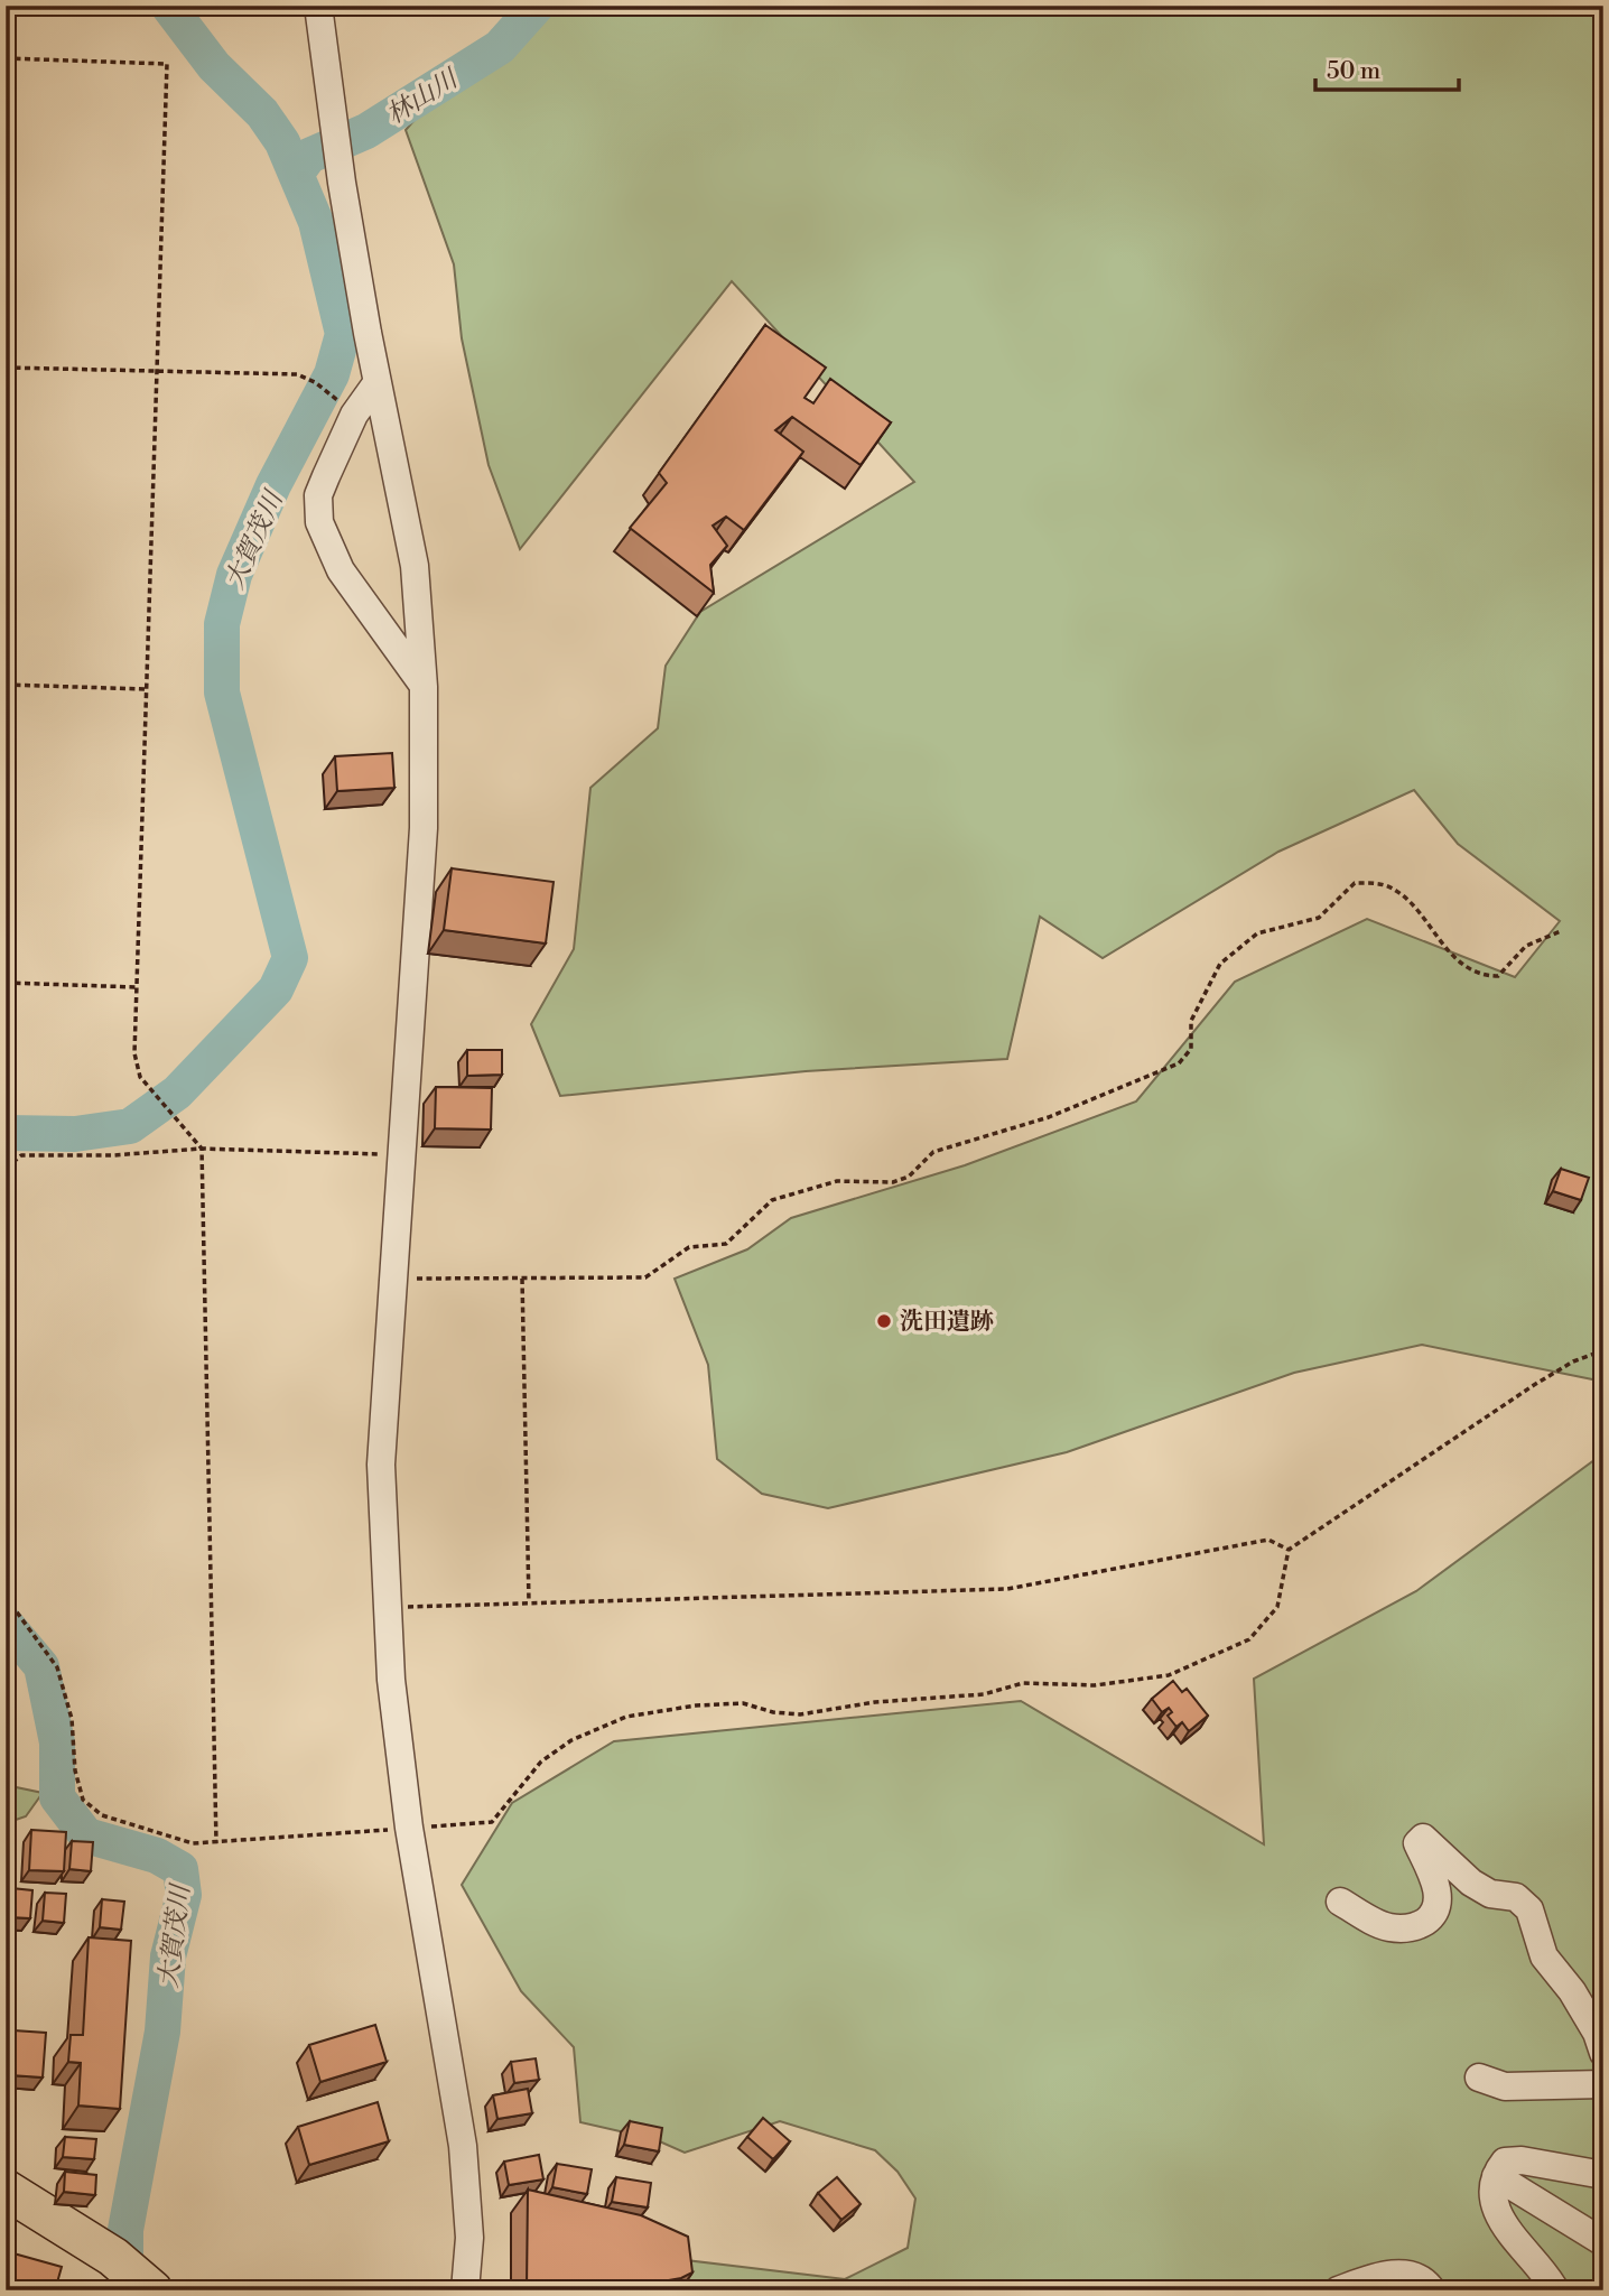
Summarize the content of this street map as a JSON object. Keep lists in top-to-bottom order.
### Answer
{
  "water": ["林山川", "大賀茂川"],
  "places": ["洗田遺跡"],
  "scale_bar": "50 m"
}
